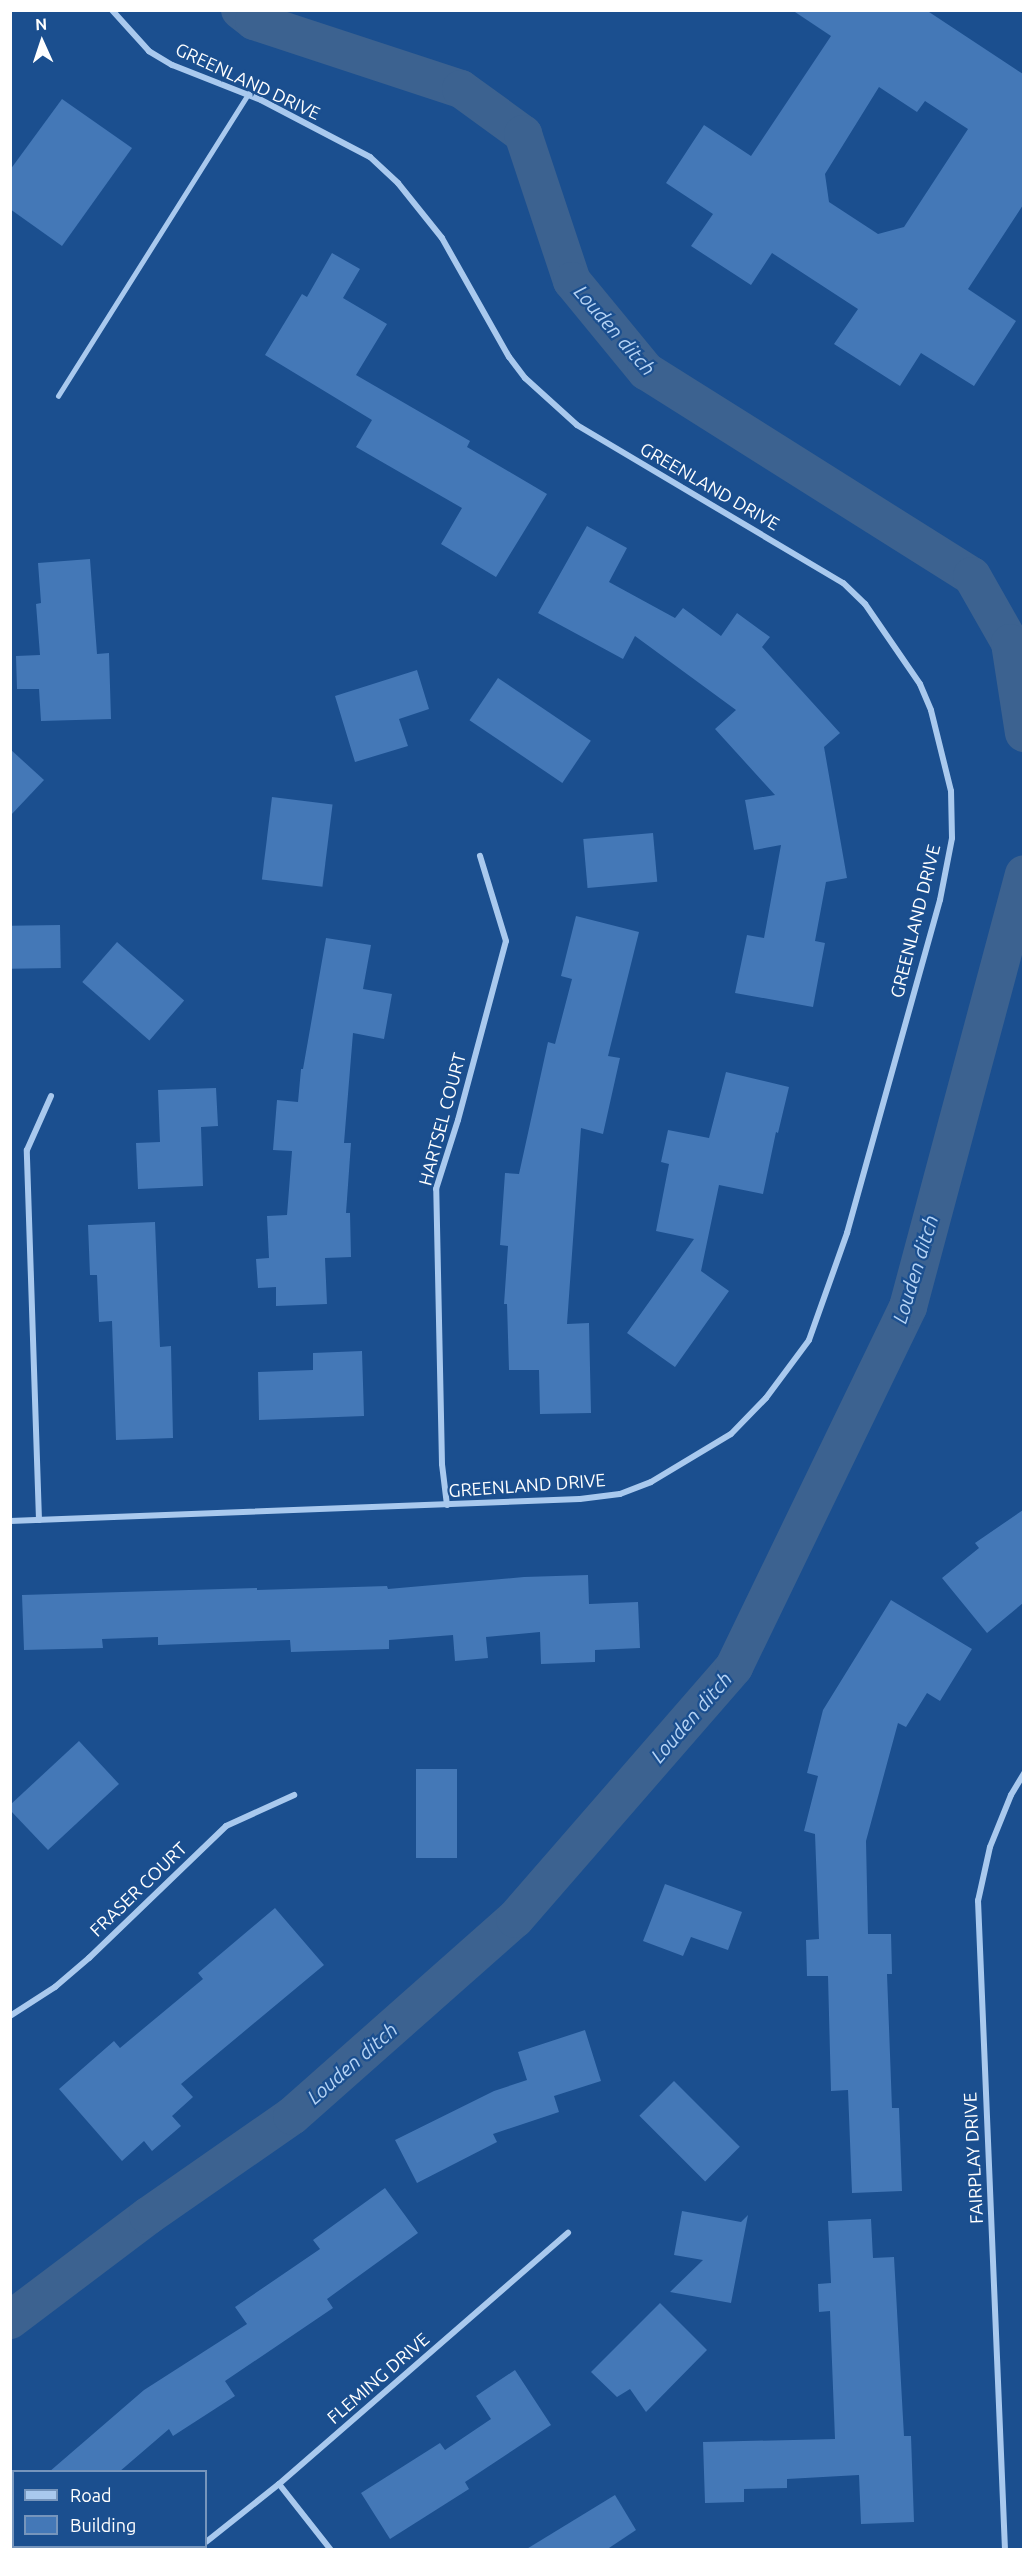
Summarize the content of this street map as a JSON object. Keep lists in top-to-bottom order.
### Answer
{
  "streets": {
    "street": [
      "GREENLAND DRIVE",
      "HARTSEL COURT",
      "FRASER COURT",
      "FAIRPLAY DRIVE",
      "FLEMING DRIVE"
    ]
  },
  "crossings": [
    ["GREENLAND DRIVE", "HARTSEL COURT"]
  ],
  "water": ["Louden ditch"],
  "legend": ["Road", "Building"],
  "north": "top"
}
